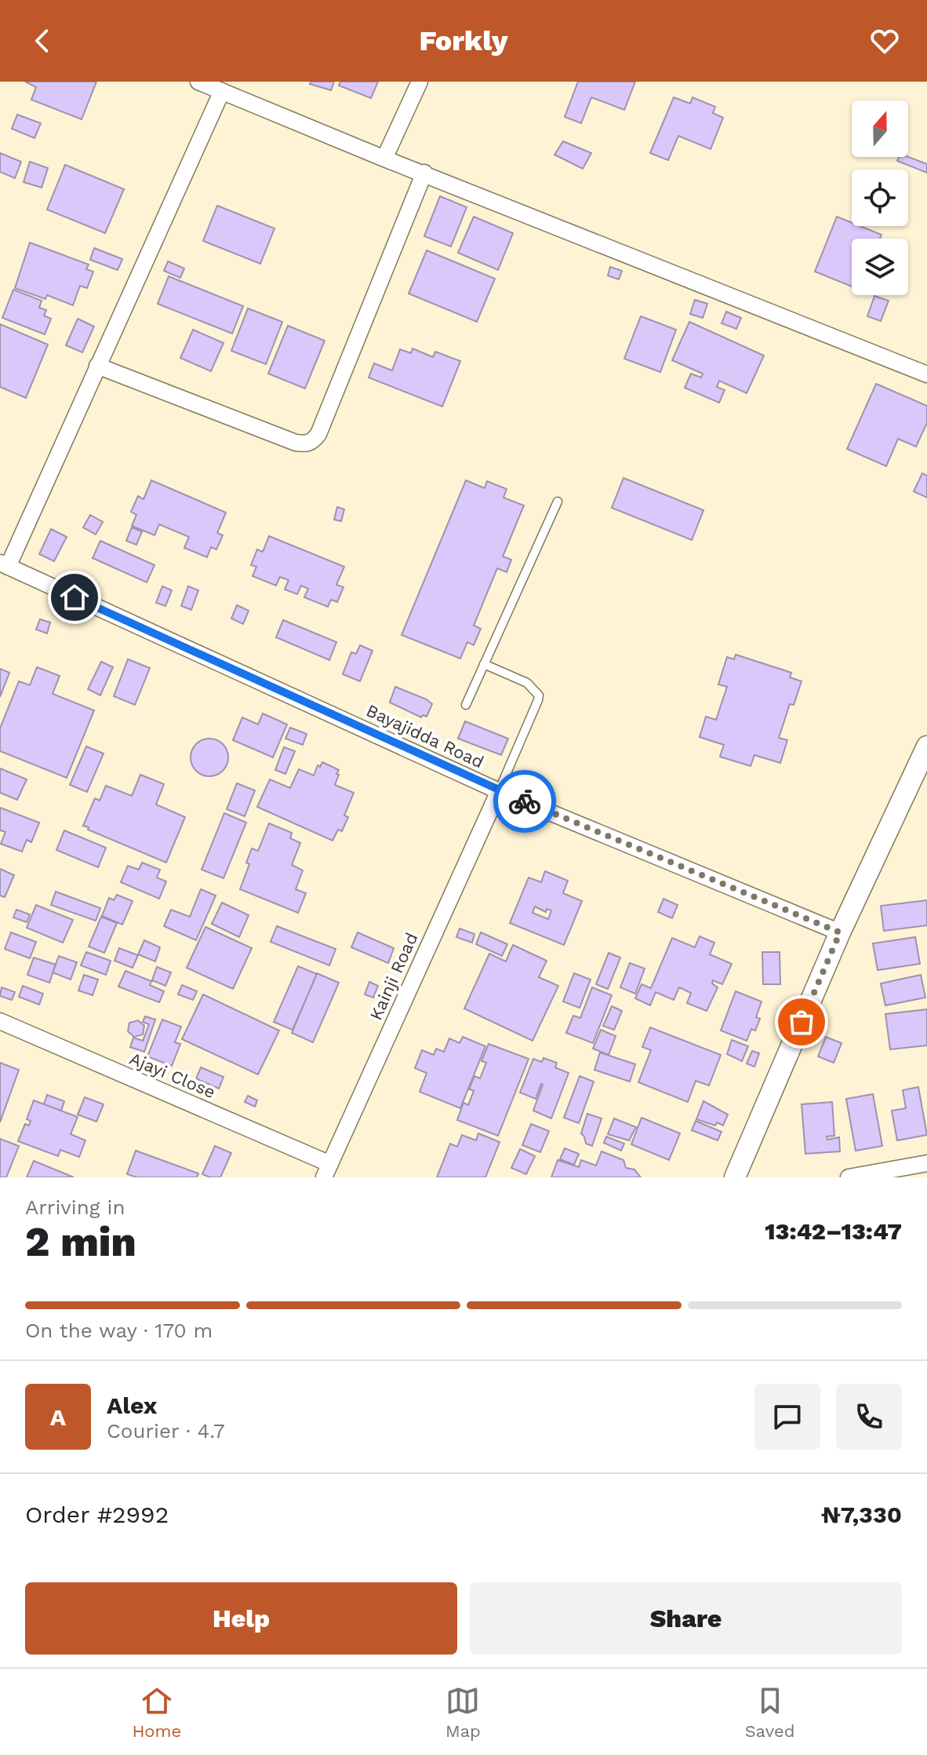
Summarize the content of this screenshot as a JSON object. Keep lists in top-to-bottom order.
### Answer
{
  "streets": {
    "street": ["Bayajidda Road", "Kainji Road", "Ajayi Close"]
  },
  "crossings": [
    ["Bayajidda Road", "Kainji Road"],
    ["Kainji Road", "Ajayi Close"]
  ],
  "north": "top",
  "page": {
    "header": "Forkly",
    "heading": ["2 min", "Arriving in", "13:42–13:47"],
    "panel": [
      "Alex",
      "Courier · 4.7",
      "Order #2992",
      "₦7,330"
    ],
    "bar": "On the way · 170 m",
    "round": "A",
    "buttons": ["Help", "Share"],
    "tabs": ["Home", "Map", "Saved"]
  }
}
